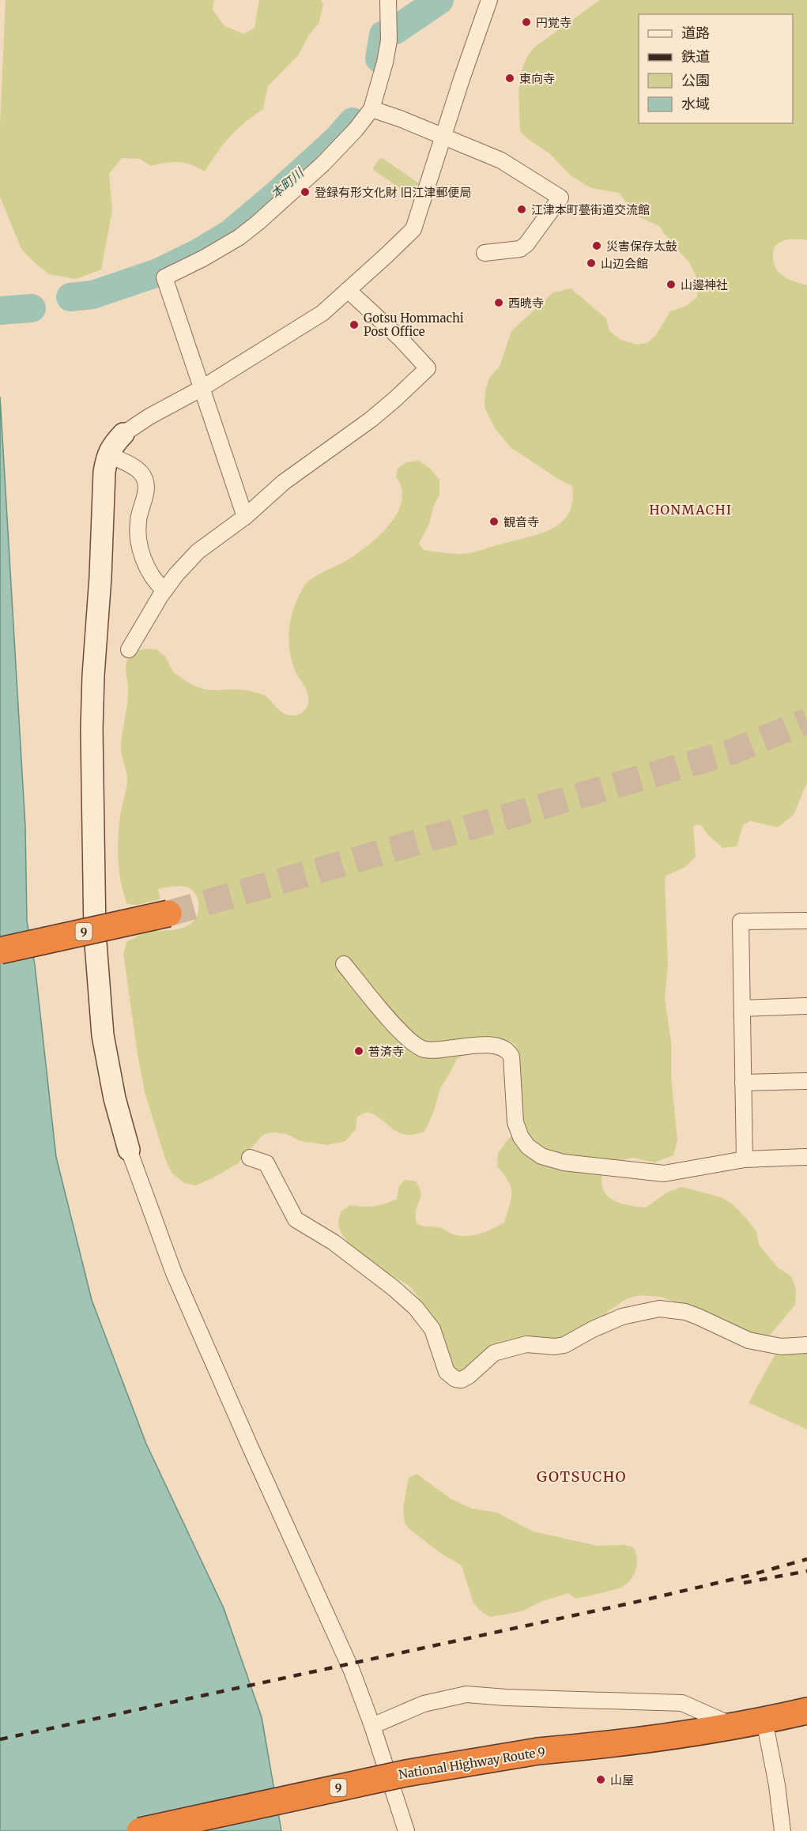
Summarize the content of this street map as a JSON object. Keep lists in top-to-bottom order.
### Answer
{
  "streets": {
    "highway": ["9", "National Highway Route 9"]
  },
  "districts": ["HONMACHI", "GOTSUCHO"],
  "water": ["本町川"],
  "places": [
    "円覚寺",
    "東向寺",
    "登録有形文化財 旧江津郵便局",
    "江津本町甍街道交流館",
    "災害保存太鼓",
    "山辺会館",
    "山邊神社",
    "西暁寺",
    "Gotsu Hommachi Post Office",
    "観音寺",
    "普済寺",
    "山屋"
  ],
  "legend": [
    "道路",
    "鉄道",
    "公園",
    "水域"
  ]
}
